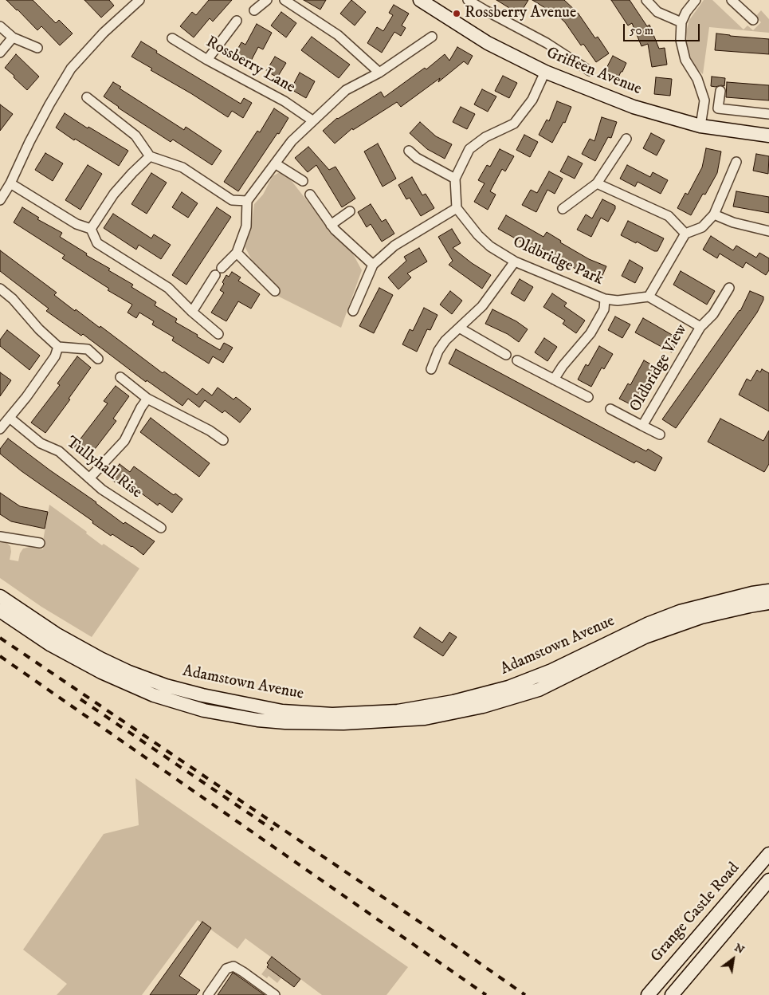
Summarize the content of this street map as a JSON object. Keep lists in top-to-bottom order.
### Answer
{
  "streets": {
    "street": [
      "Rossberry Lane",
      "Griffeen Avenue",
      "Oldbridge Park",
      "Oldbridge View",
      "Tullyhall Rise",
      "Adamstown Avenue",
      "Grange Castle Road"
    ]
  },
  "crossings": [
    ["Oldbridge Park", "Oldbridge View"]
  ],
  "places": ["Rossberry Avenue"],
  "scale_bar": "50 m",
  "north": "top right"
}
